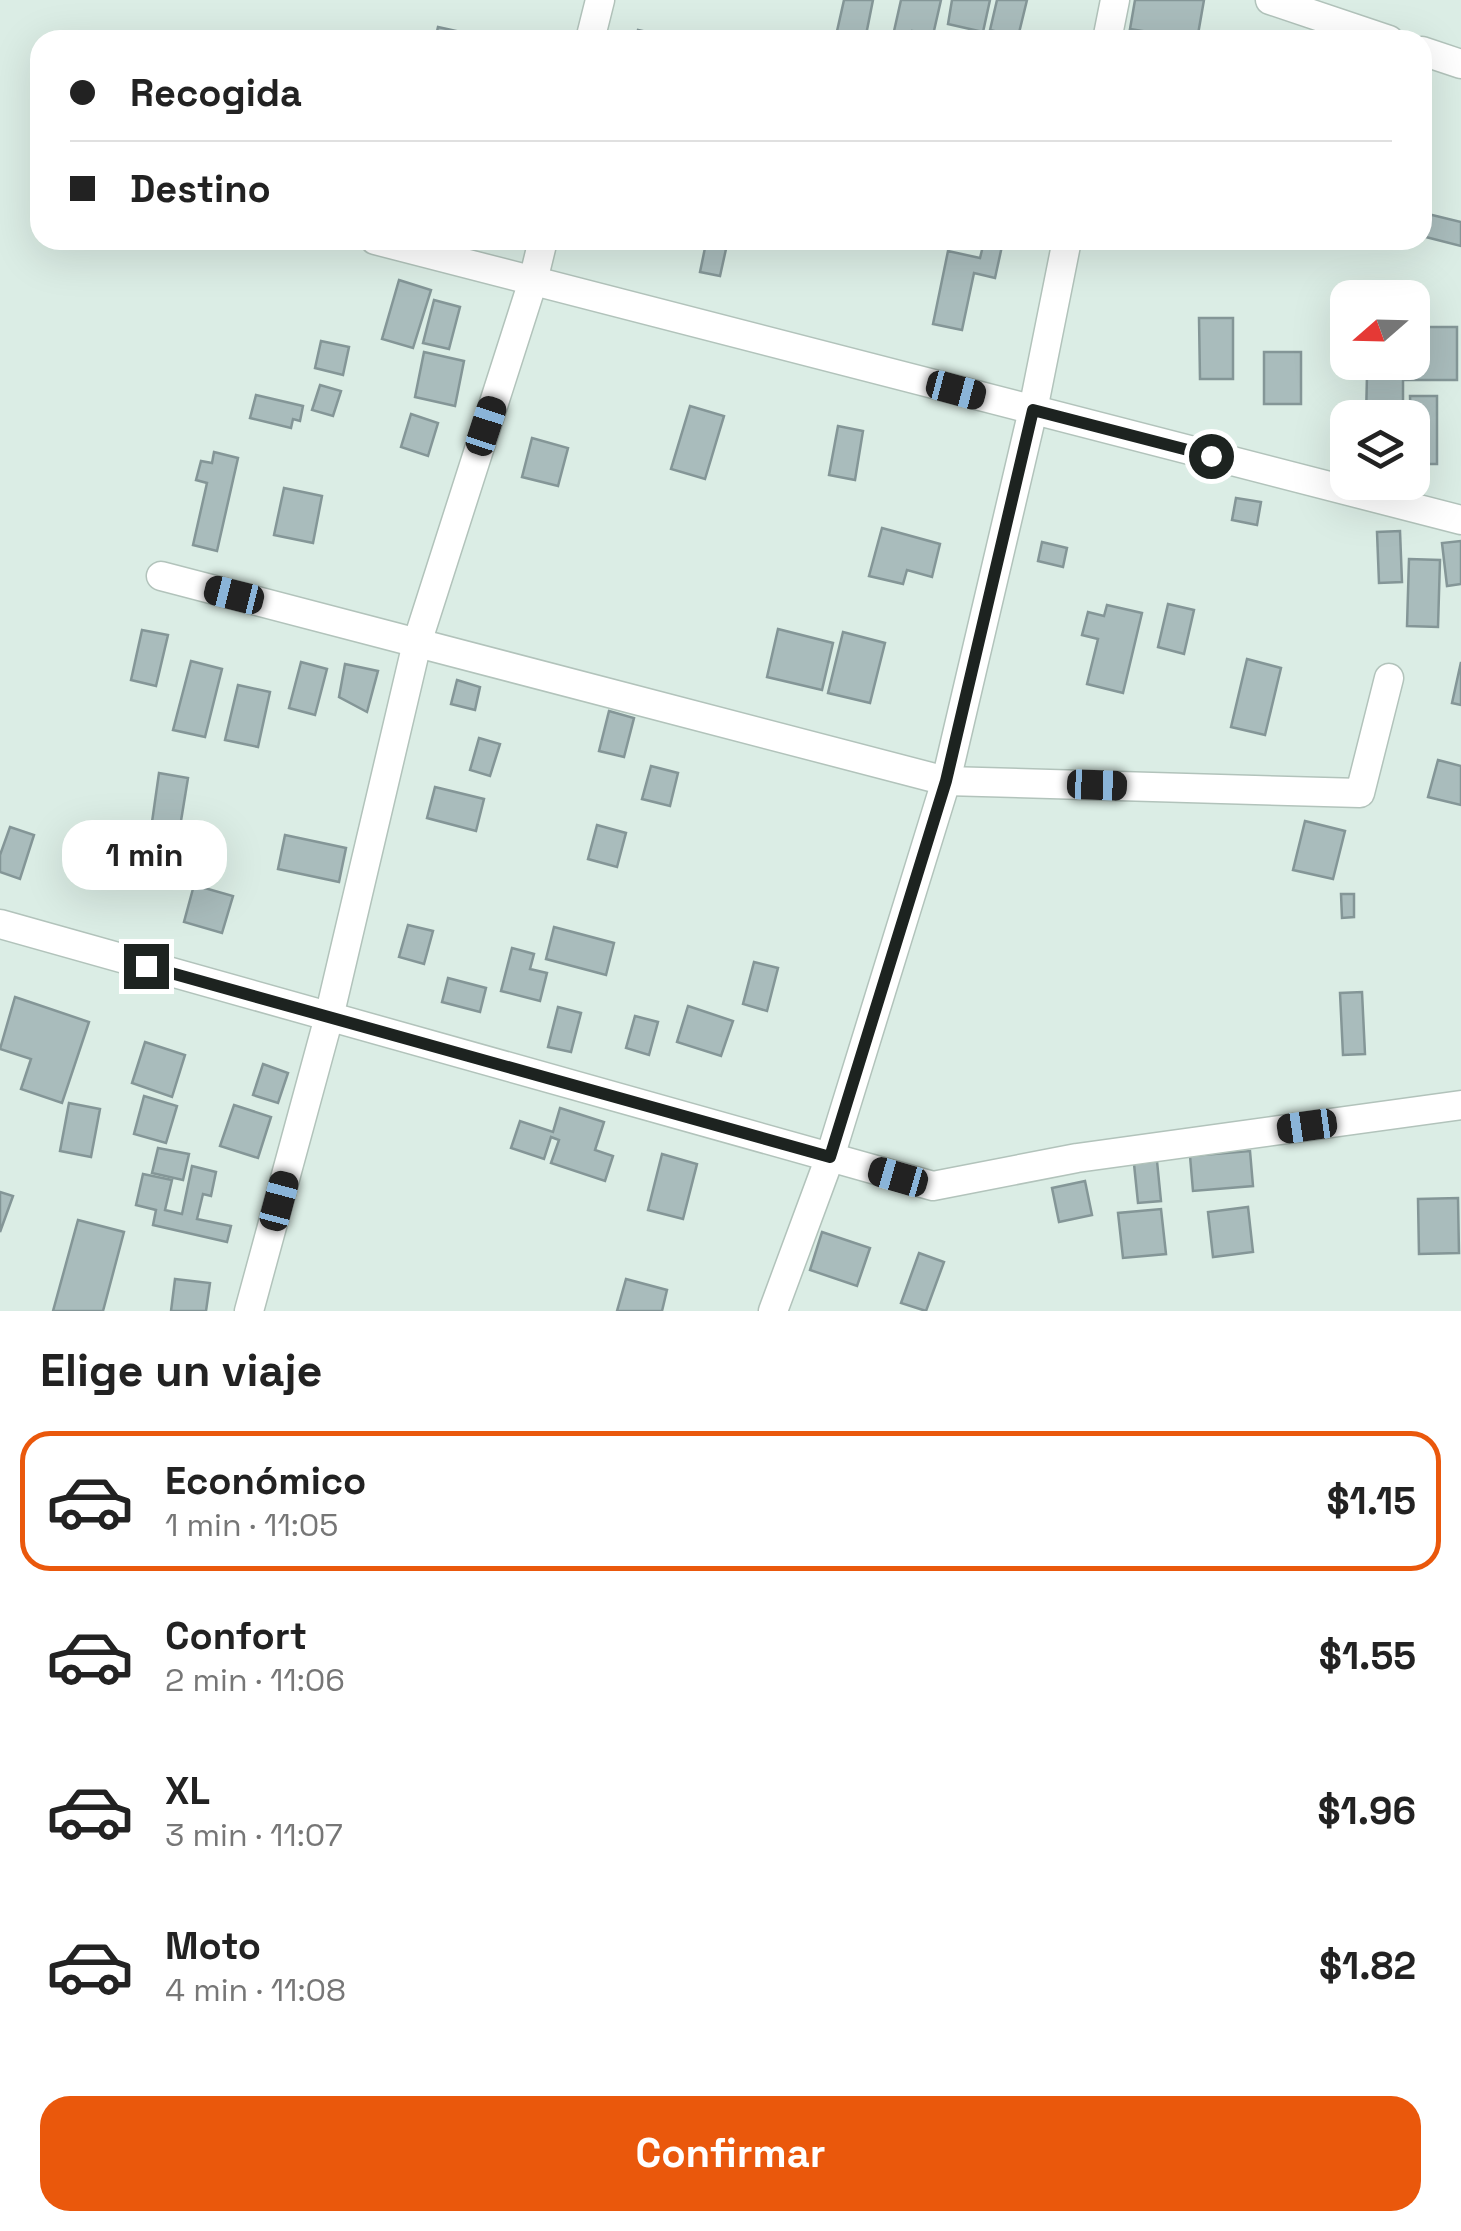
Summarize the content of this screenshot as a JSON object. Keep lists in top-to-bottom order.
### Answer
{
  "north": "left",
  "page": {
    "banner": ["Recogida", "Destino"],
    "bubble": "1 min",
    "heading": "Elige un viaje",
    "list": [
      {
        "name": "Económico",
        "note": "1 min · 11:05",
        "value": "$1.15"
      },
      {
        "name": "Confort",
        "note": "2 min · 11:06",
        "value": "$1.55"
      },
      {
        "name": "XL",
        "note": "3 min · 11:07",
        "value": "$1.96"
      },
      {
        "name": "Moto",
        "note": "4 min · 11:08",
        "value": "$1.82"
      }
    ],
    "buttons": "Confirmar"
  }
}
